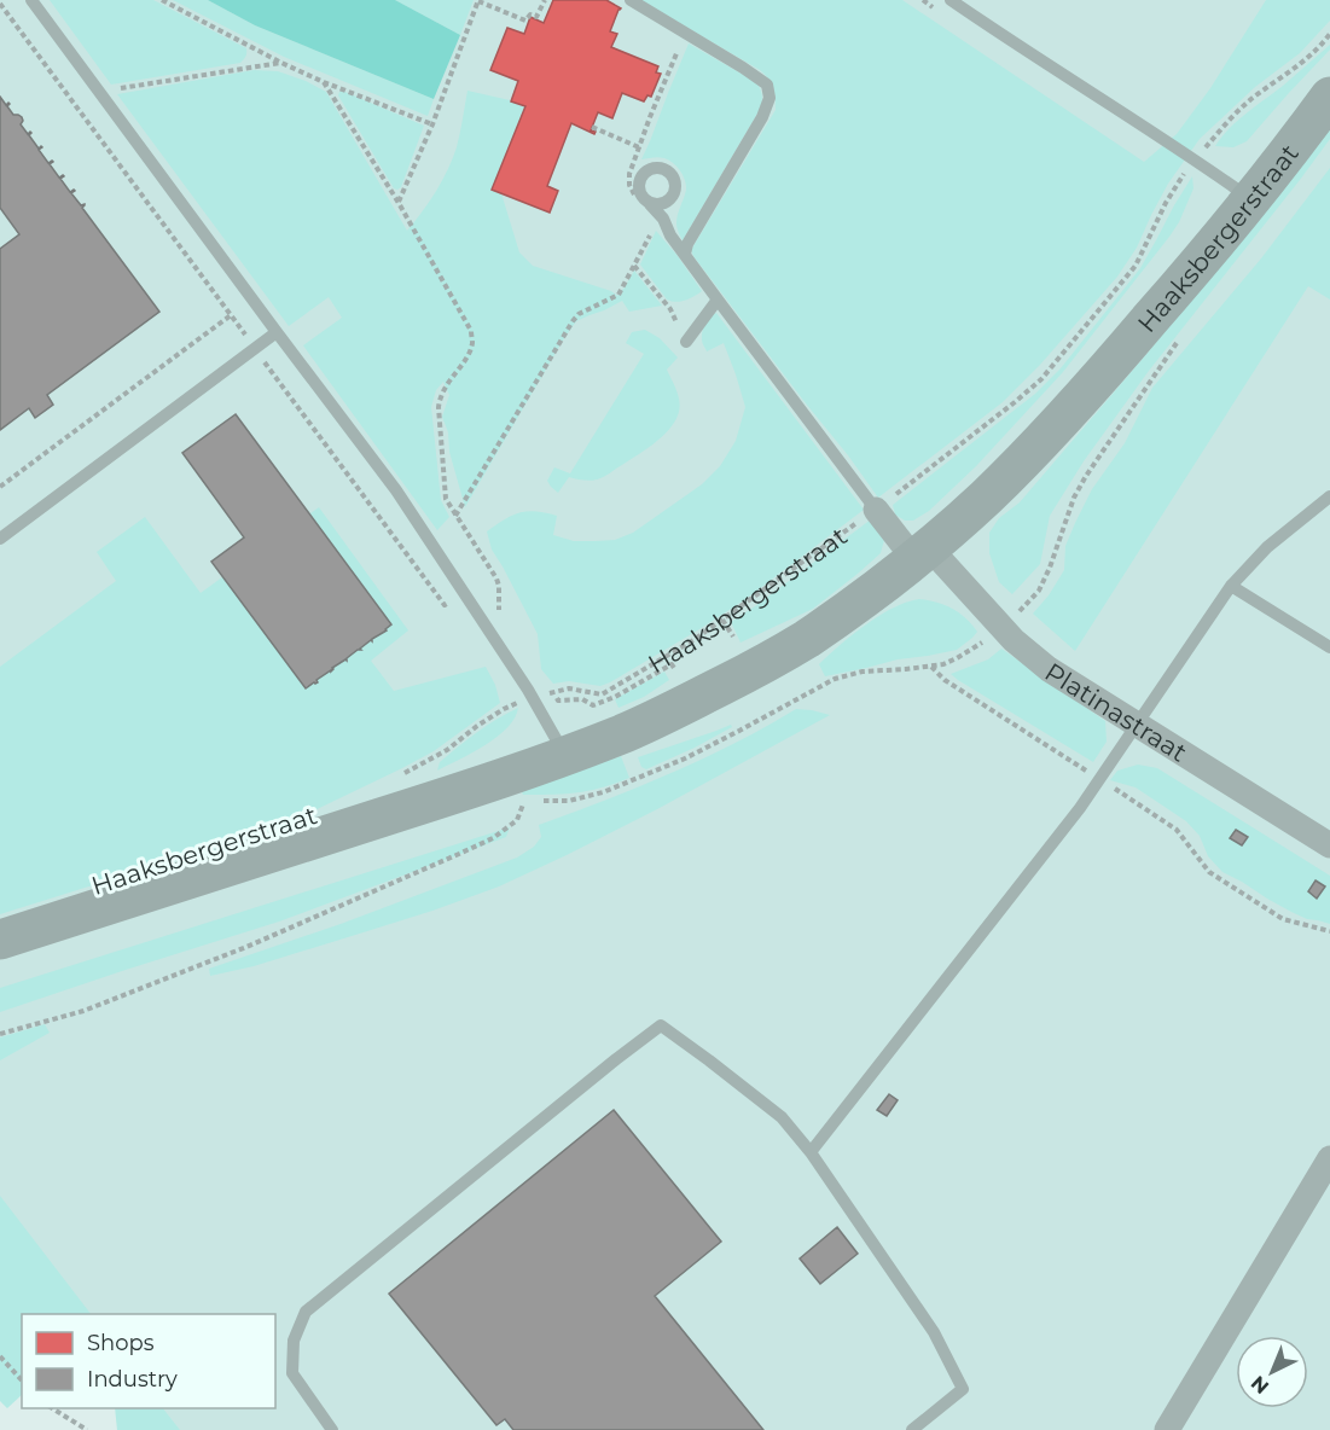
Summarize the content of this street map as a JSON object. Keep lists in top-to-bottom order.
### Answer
{
  "streets": {
    "main road": ["Haaksbergerstraat"],
    "street": ["Platinastraat"]
  },
  "crossings": [
    ["Haaksbergerstraat", "Platinastraat"]
  ],
  "legend": ["Shops", "Industry"],
  "north": "bottom left"
}
